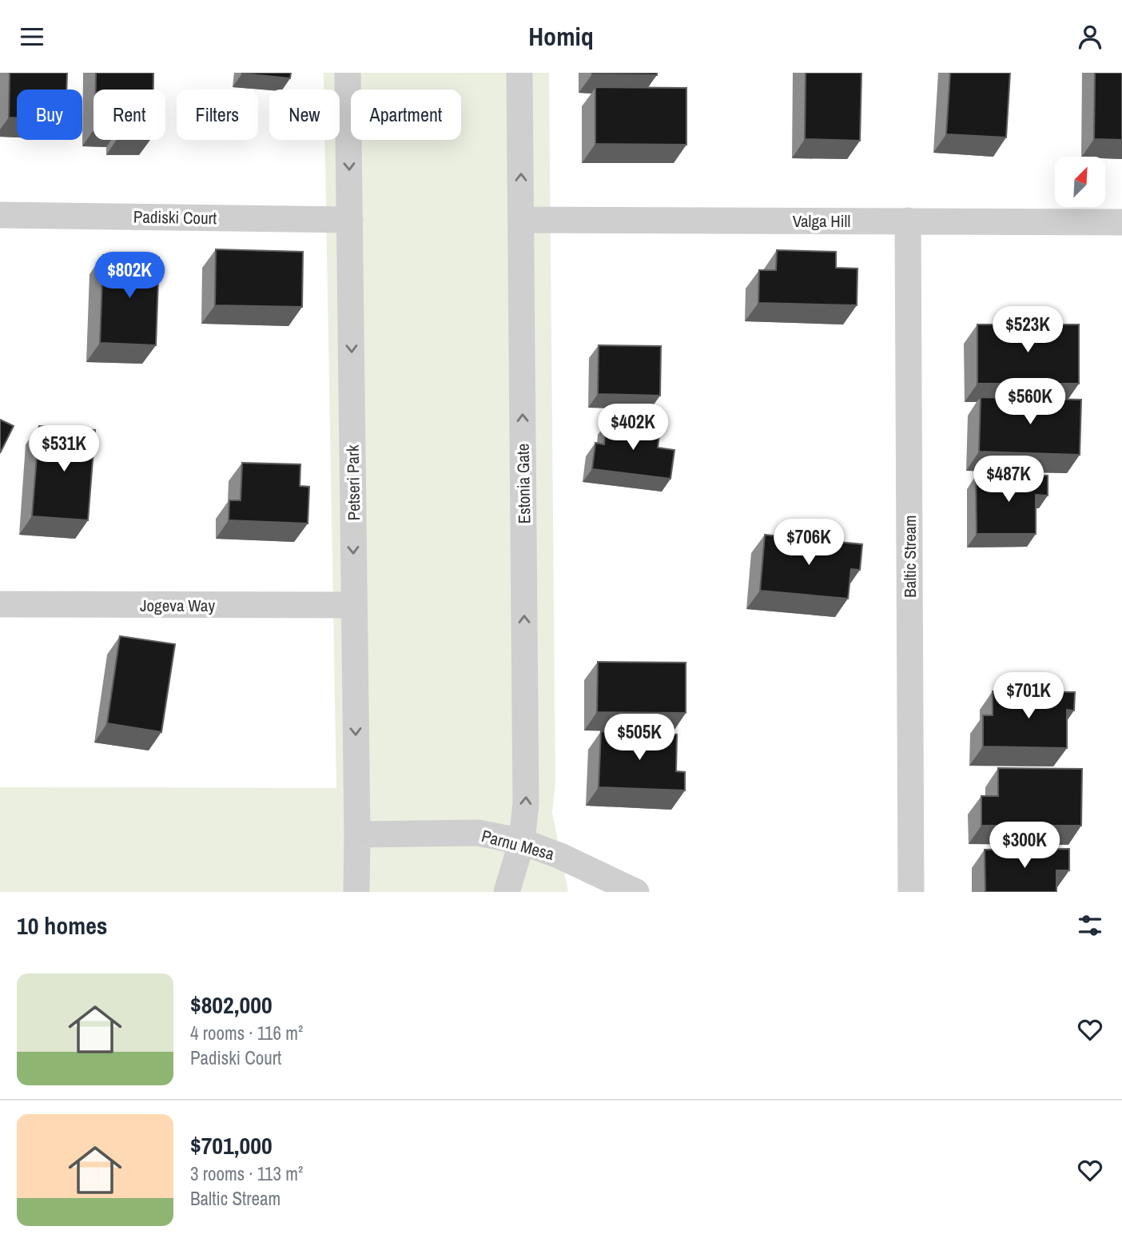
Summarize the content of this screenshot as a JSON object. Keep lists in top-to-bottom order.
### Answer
{
  "streets": {
    "street": [
      "Padiski Court",
      "Valga Hill",
      "Petseri Park",
      "Estonia Gate",
      "Baltic Stream",
      "Jogeva Way",
      "Parnu Mesa"
    ]
  },
  "crossings": [
    ["Padiski Court", "Petseri Park"],
    ["Valga Hill", "Estonia Gate"],
    ["Valga Hill", "Baltic Stream"],
    ["Petseri Park", "Jogeva Way"],
    ["Petseri Park", "Parnu Mesa"],
    ["Estonia Gate", "Parnu Mesa"]
  ],
  "one_way": ["Petseri Park", "Estonia Gate"],
  "north": "top right",
  "page": {
    "header": "Homiq",
    "chip": [
      "Buy",
      "Rent",
      "Filters",
      "New",
      "Apartment"
    ],
    "price": [
      "$802K",
      "$523K",
      "$560K",
      "$402K",
      "$531K",
      "$487K",
      "$706K",
      "$701K",
      "$505K",
      "$300K"
    ],
    "heading": "10 homes",
    "list": [
      {
        "name": "$802,000",
        "note": "4 rooms · 116 m² · Padiski Court"
      },
      {
        "name": "$701,000",
        "note": "3 rooms · 113 m² · Baltic Stream"
      }
    ]
  }
}
